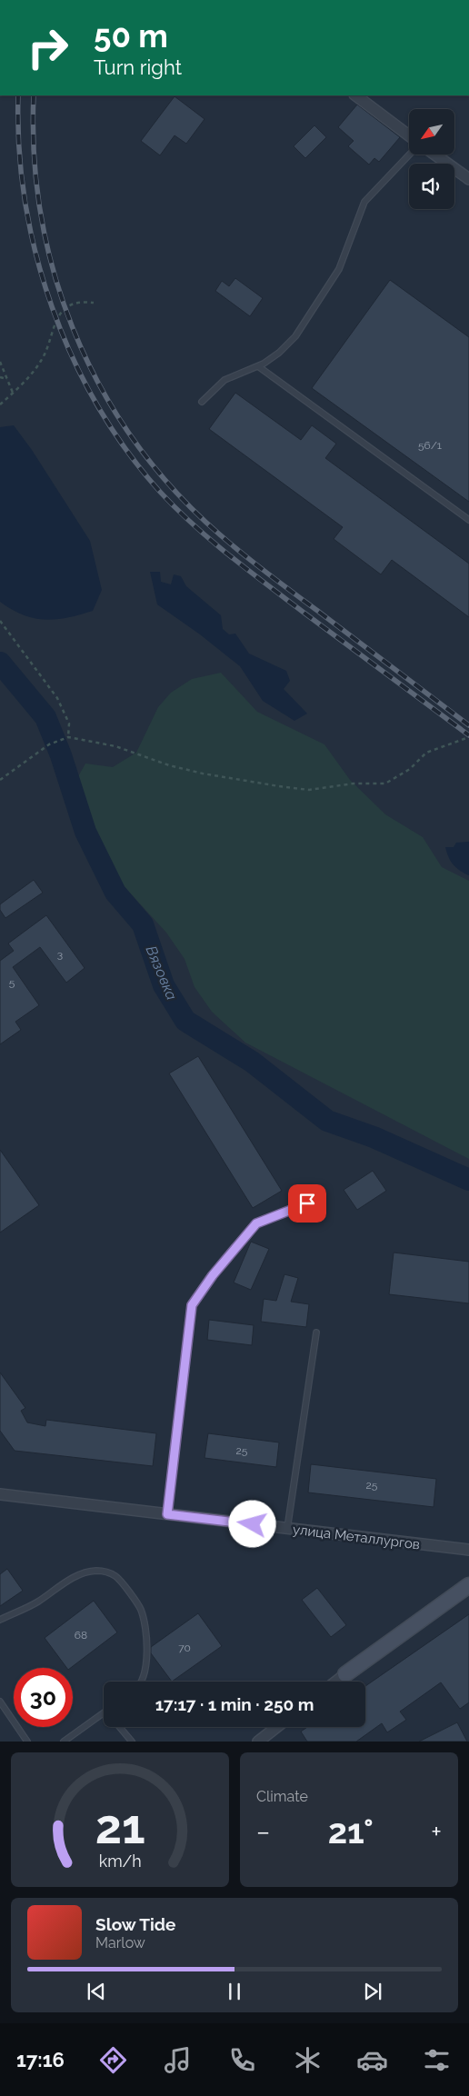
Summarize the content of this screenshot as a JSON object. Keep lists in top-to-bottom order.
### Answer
{
  "streets": {
    "street": ["улица Металлургов"]
  },
  "water": ["Вязовка"],
  "house_numbers": [
    "56/1",
    "3",
    "5",
    "25",
    "25",
    "68",
    "70"
  ],
  "north": "bottom left",
  "page": {
    "turn": ["50 m", "Turn right"],
    "limit": "30",
    "trip": "17:17 · 1 min · 250 m",
    "tile": "Climate",
    "heat": ["−", "21°", "+"],
    "song": ["Slow Tide", "Marlow"],
    "tabs": "17:16",
    "gauge": ["21", "km/h"]
  }
}
